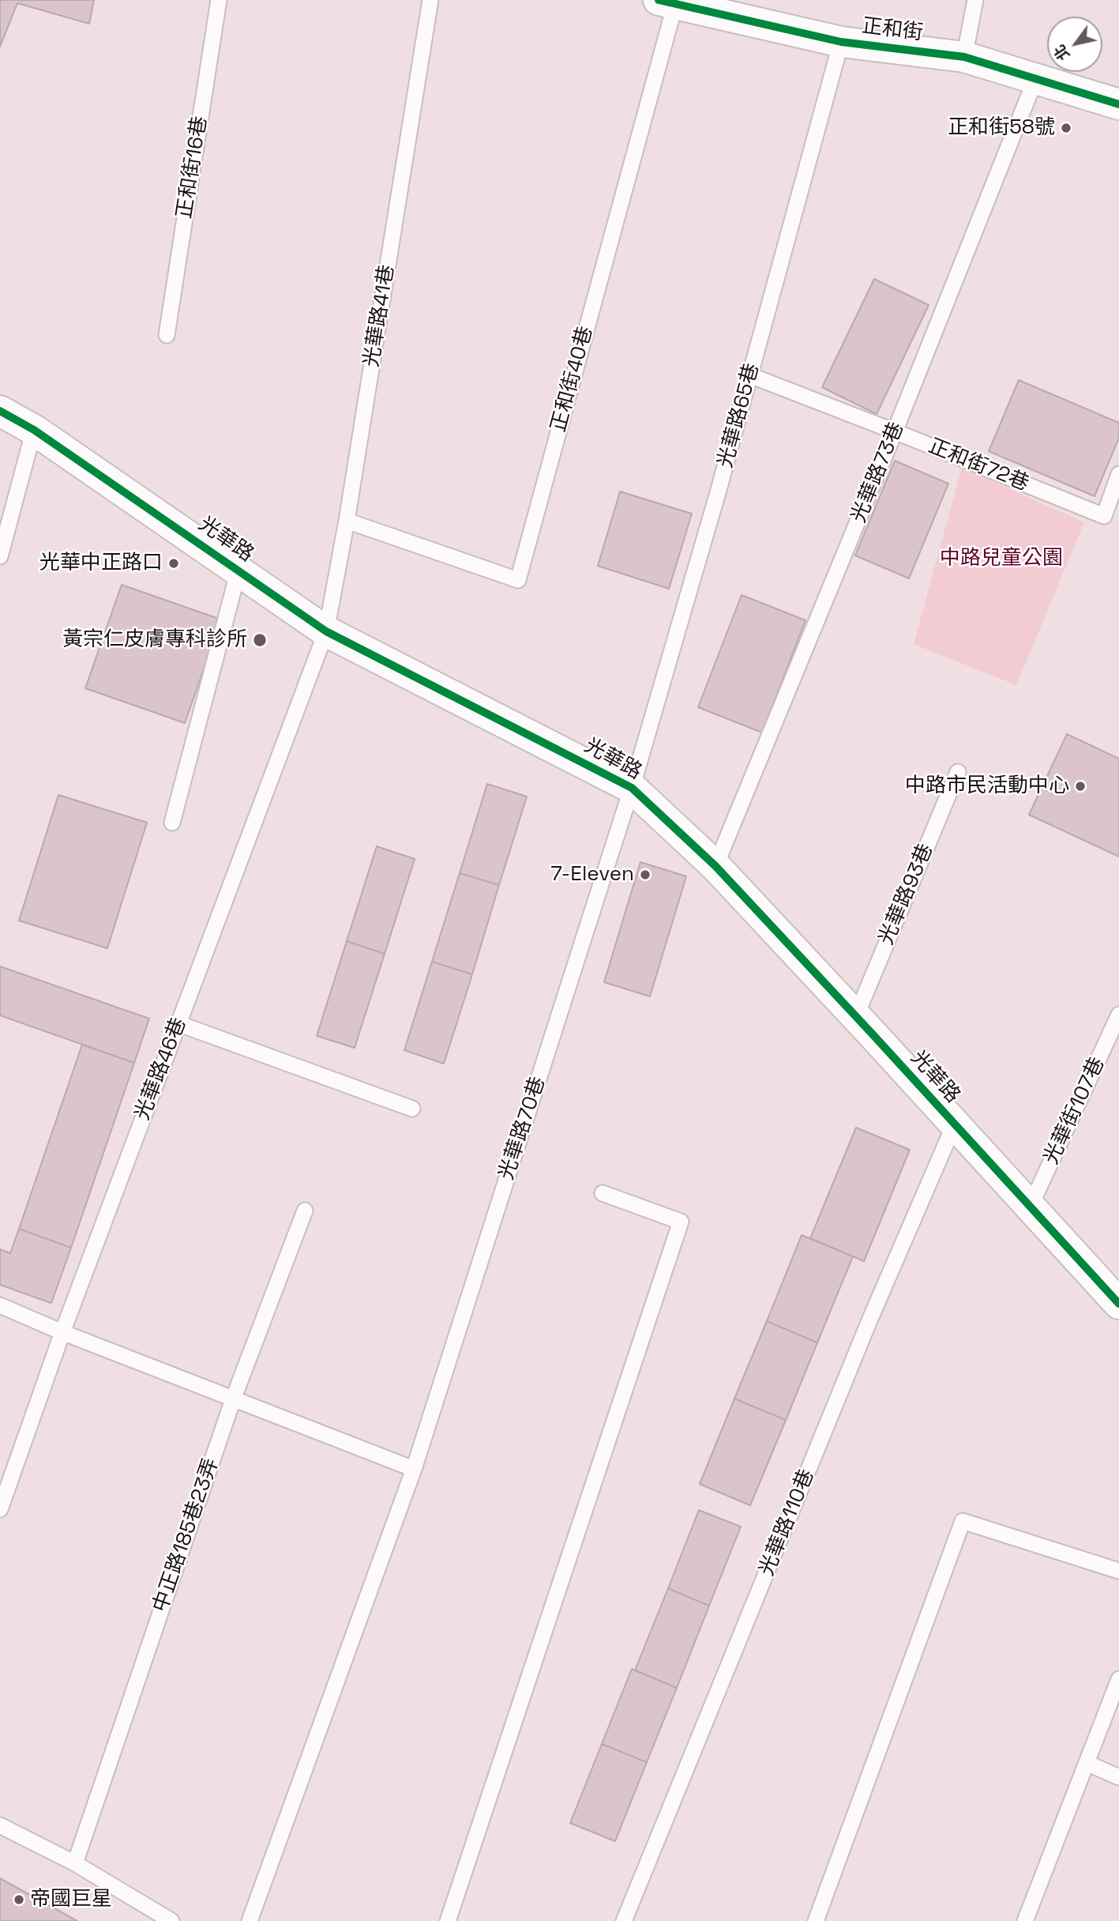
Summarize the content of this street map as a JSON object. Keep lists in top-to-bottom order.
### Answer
{
  "streets": {
    "street": ["正和街", "光華路"],
    "lane": [
      "正和街16巷",
      "光華路41巷",
      "正和街40巷",
      "光華路65巷",
      "正和街72巷",
      "光華路73巷",
      "光華路93巷",
      "光華路46巷",
      "光華街107巷",
      "光華路70巷",
      "光華路110巷",
      "中正路185巷23弄"
    ]
  },
  "crossings": [
    ["正和街", "正和街40巷"],
    ["正和街", "光華路65巷"],
    ["正和街", "光華路73巷"],
    ["光華路41巷", "正和街40巷"],
    ["光華路41巷", "光華路"],
    ["光華路41巷", "光華路46巷"],
    ["光華路65巷", "正和街72巷"],
    ["光華路65巷", "光華路"],
    ["光華路65巷", "光華路70巷"],
    ["正和街72巷", "光華路73巷"],
    ["光華路73巷", "光華路"],
    ["光華路", "光華路93巷"],
    ["光華路", "光華路46巷"],
    ["光華路", "光華街107巷"],
    ["光華路", "光華路70巷"],
    ["光華路", "光華路110巷"]
  ],
  "parks": ["中路兒童公園"],
  "places": [
    "正和街58號",
    "光華中正路口",
    "黃宗仁皮膚專科診所",
    "中路市民活動中心",
    "7-Eleven",
    "帝國巨星"
  ],
  "north": "bottom left"
}
